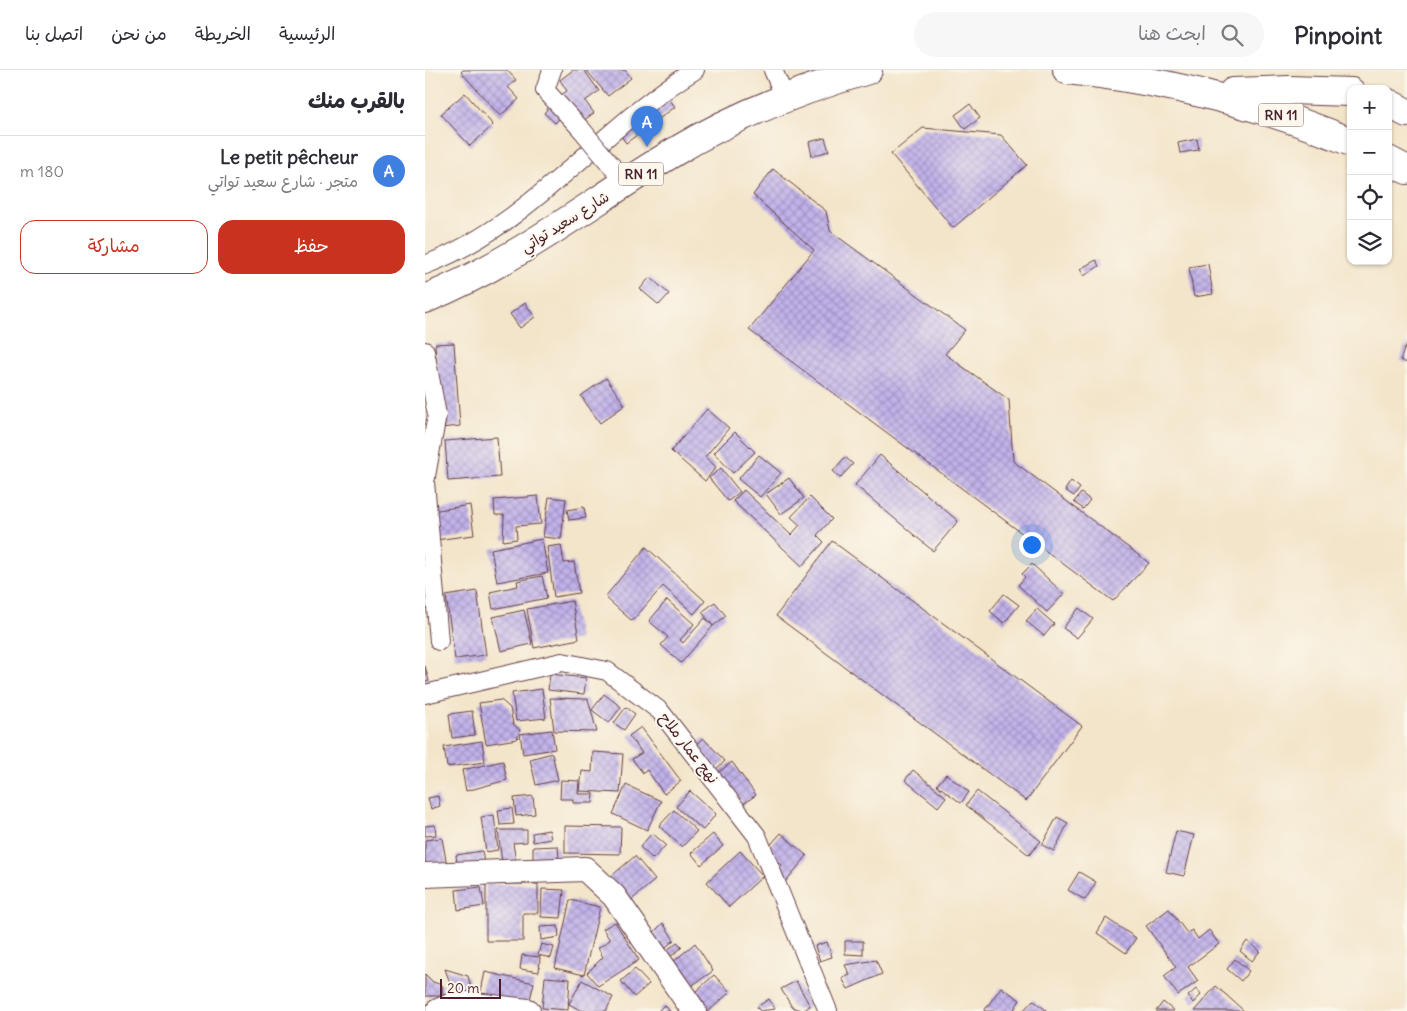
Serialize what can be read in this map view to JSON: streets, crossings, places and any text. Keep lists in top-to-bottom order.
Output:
{
  "streets": {
    "main road": ["RN 11", "شارع سعيد تواتي"],
    "street": ["نهج عمار ملاح"]
  },
  "scale_bar": "20 m",
  "page": {
    "header": "Pinpoint",
    "search": "ابحث هنا",
    "nav": [
      "الرئيسية",
      "الخريطة",
      "من نحن",
      "اتصل بنا"
    ],
    "heading": "بالقرب منك",
    "map_buttons": ["+", "−"],
    "pins": "A",
    "list": [
      {
        "mark": "A",
        "name": "Le petit pêcheur",
        "note": "متجر · شارع سعيد تواتي",
        "value": "180 m"
      }
    ],
    "buttons": ["حفظ", "مشاركة"],
    "scale": "20 m"
  }
}
